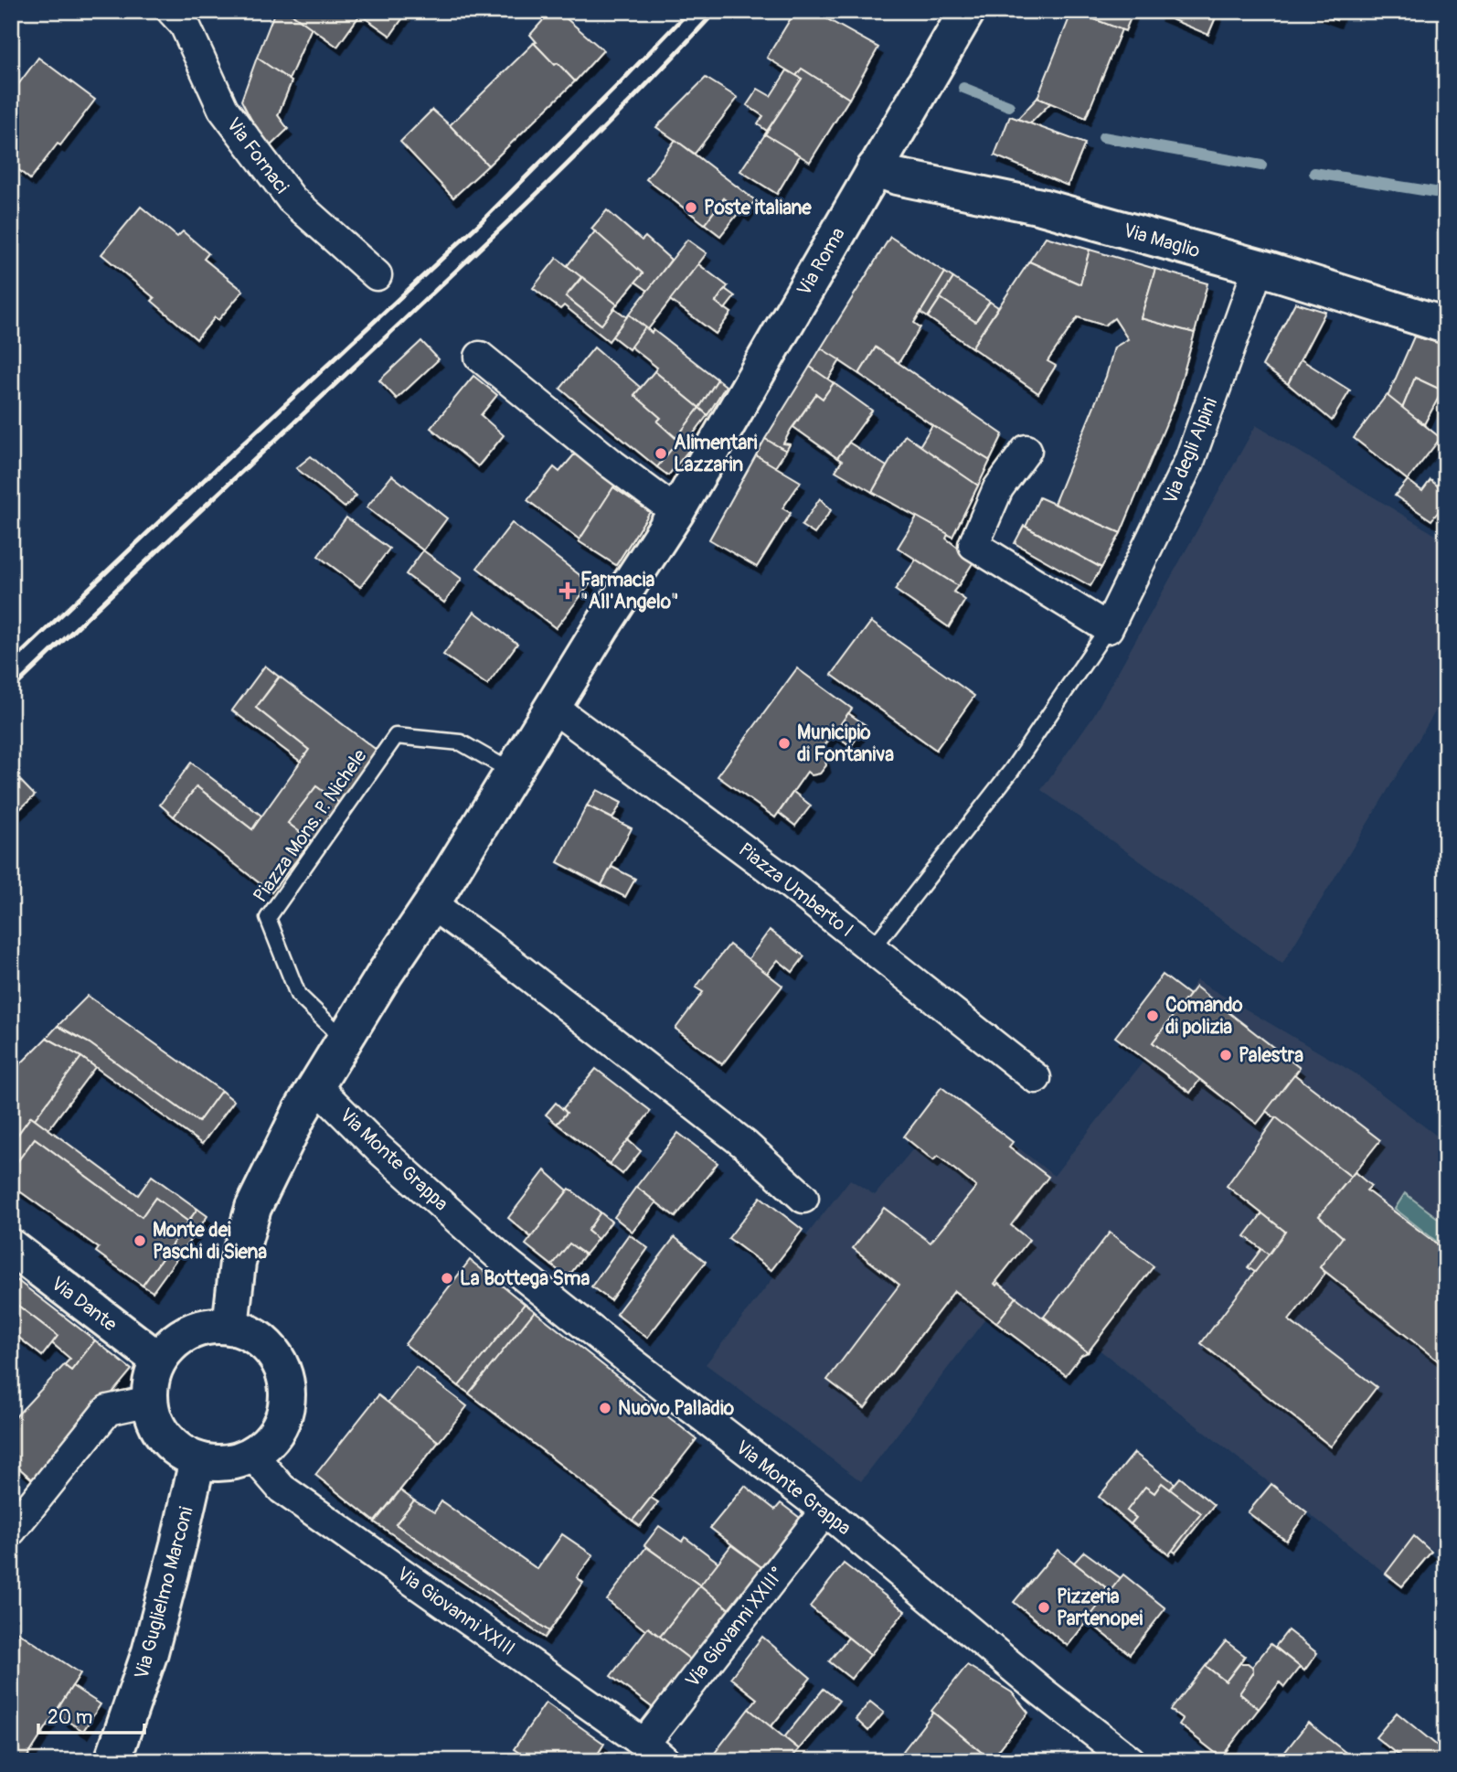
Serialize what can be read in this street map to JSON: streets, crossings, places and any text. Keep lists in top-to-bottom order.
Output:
{
  "streets": {
    "main road": [
      "Via Maglio",
      "Via Roma",
      "Via Dante",
      "Via Guglielmo Marconi"
    ],
    "street": [
      "Via Fornaci",
      "Via degli Alpini",
      "Piazza Umberto I",
      "Via Monte Grappa",
      "Via Giovanni XXIII",
      "Via Giovanni XXIII°"
    ],
    "lane": ["Piazza Mons. P. Nichele"]
  },
  "crossings": [
    ["Via Maglio", "Via Roma"],
    ["Via Maglio", "Via degli Alpini"],
    ["Via Roma", "Piazza Mons. P. Nichele"],
    ["Via Roma", "Piazza Umberto I"],
    ["Via Roma", "Via Monte Grappa"],
    ["Via Roma", "Via Dante"],
    ["Via Roma", "Via Guglielmo Marconi"],
    ["Via Roma", "Via Giovanni XXIII"],
    ["Via Monte Grappa", "Via Giovanni XXIII°"],
    ["Via Dante", "Via Guglielmo Marconi"],
    ["Via Dante", "Via Giovanni XXIII"],
    ["Via Guglielmo Marconi", "Via Giovanni XXIII"],
    ["Via Giovanni XXIII", "Via Giovanni XXIII°"]
  ],
  "places": {
    "other": [
      "Poste italiane",
      "Alimentari Lazzarin",
      "Municipio di Fontaniva",
      "Comando di polizia",
      "Palestra",
      "Monte dei Paschi di Siena",
      "La Bottega Sma",
      "Nuovo Palladio",
      "Pizzeria Partenopei"
    ],
    "health": ["Farmacia \"All'Angelo\""]
  },
  "scale_bar": "20 m"
}
